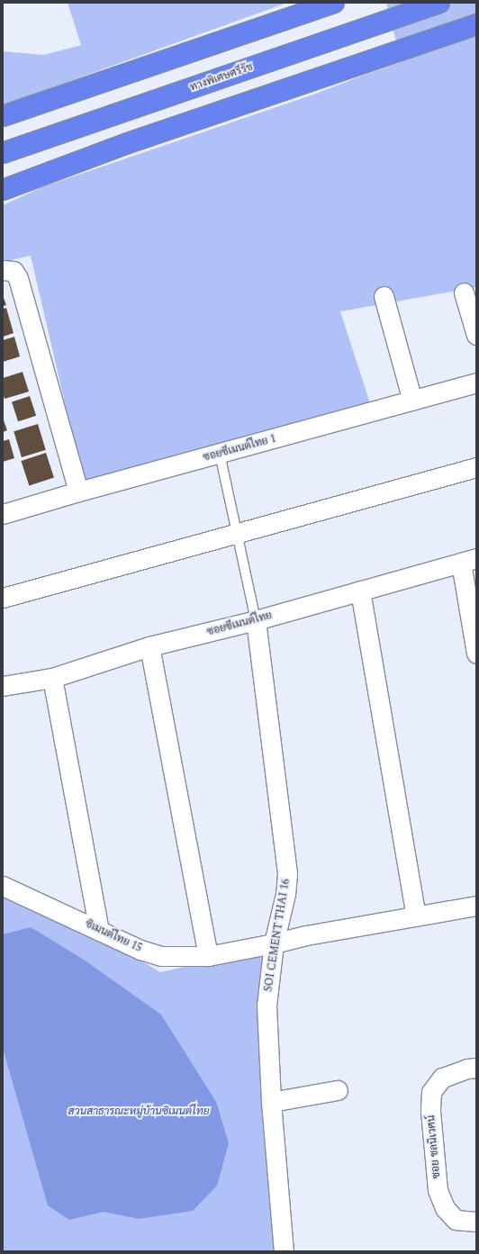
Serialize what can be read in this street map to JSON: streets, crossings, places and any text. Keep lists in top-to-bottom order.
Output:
{
  "streets": {
    "highway": ["ทางพิเศษศรีรัช"],
    "street": [
      "ซอยซีเมนต์ไทย 1",
      "ซอยซีเมนต์ไทย",
      "SOI CEMENT THAI 16",
      "ซิเมนต์ไทย 15",
      "ซอย ชลนิเวศน์"
    ]
  },
  "crossings": [
    ["ซอยซีเมนต์ไทย", "SOI CEMENT THAI 16"],
    ["SOI CEMENT THAI 16", "ซิเมนต์ไทย 15"]
  ],
  "parks": ["สวนสาธารณะหมู่บ้านซิเมนต์ไทย"]
}
